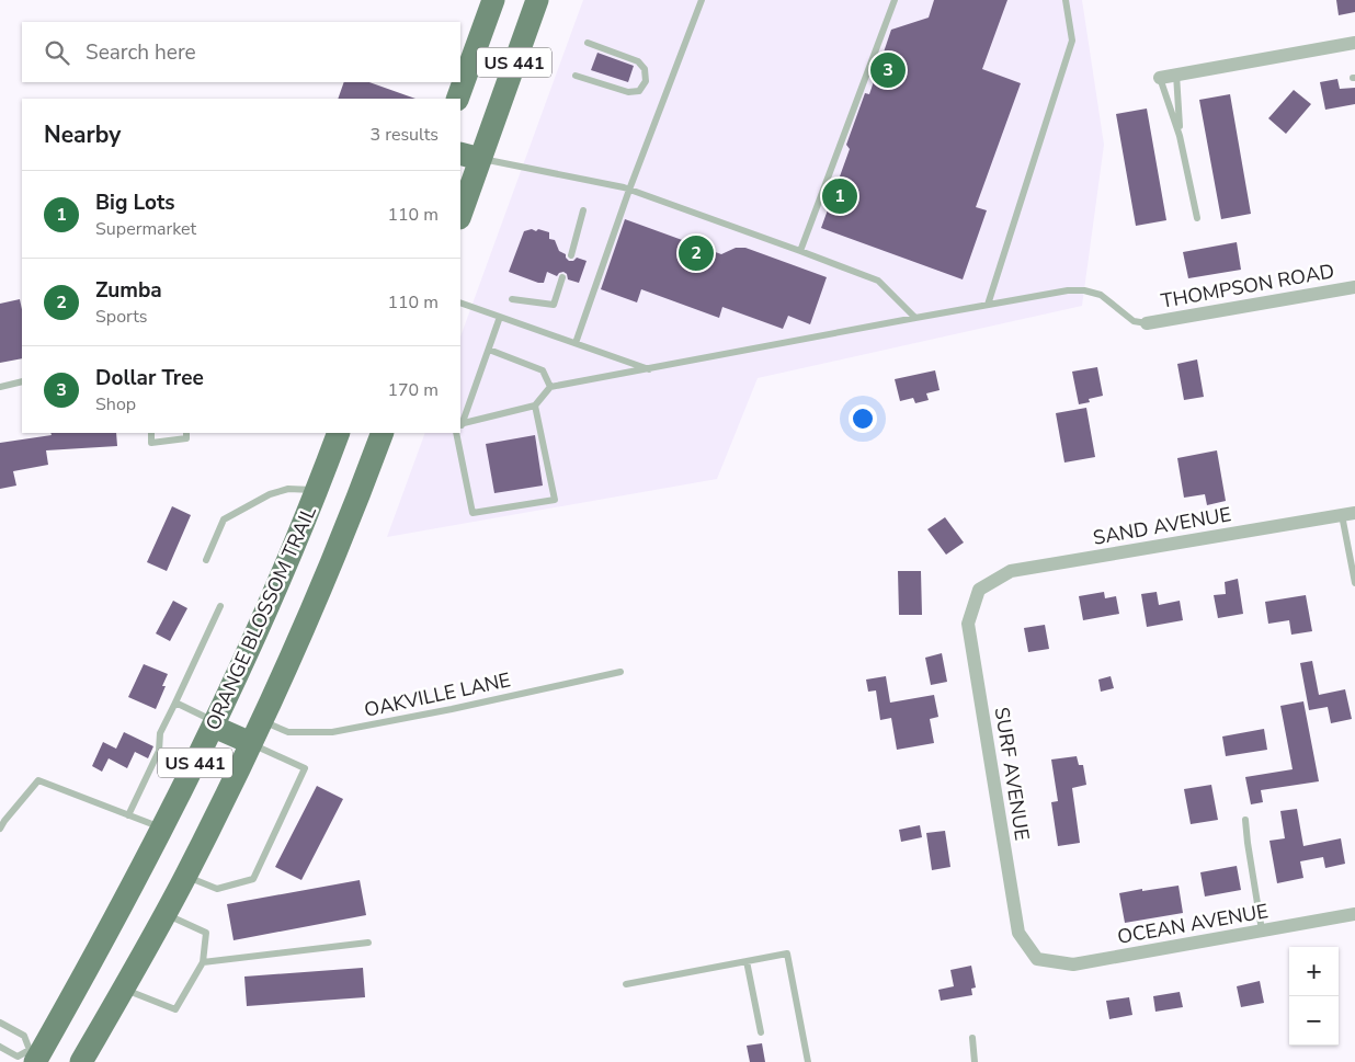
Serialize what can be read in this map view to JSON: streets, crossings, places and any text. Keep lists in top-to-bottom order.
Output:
{
  "streets": {
    "main road": ["US 441", "ORANGE BLOSSOM TRAIL"],
    "street": [
      "THOMPSON ROAD",
      "SAND AVENUE",
      "SURF AVENUE",
      "OCEAN AVENUE"
    ],
    "lane": ["OAKVILLE LANE"]
  },
  "crossings": [
    ["US 441", "OAKVILLE LANE"],
    ["SAND AVENUE", "SURF AVENUE"],
    ["SURF AVENUE", "OCEAN AVENUE"]
  ],
  "page": {
    "search": "Search here",
    "pins": ["3", "1", "2"],
    "heading": ["Nearby", "3 results"],
    "list": [
      {
        "mark": "1",
        "name": "Big Lots",
        "note": "Supermarket",
        "value": "110 m"
      },
      {
        "mark": "2",
        "name": "Zumba",
        "note": "Sports",
        "value": "110 m"
      },
      {
        "mark": "3",
        "name": "Dollar Tree",
        "note": "Shop",
        "value": "170 m"
      }
    ],
    "map_buttons": ["+", "−"]
  }
}
